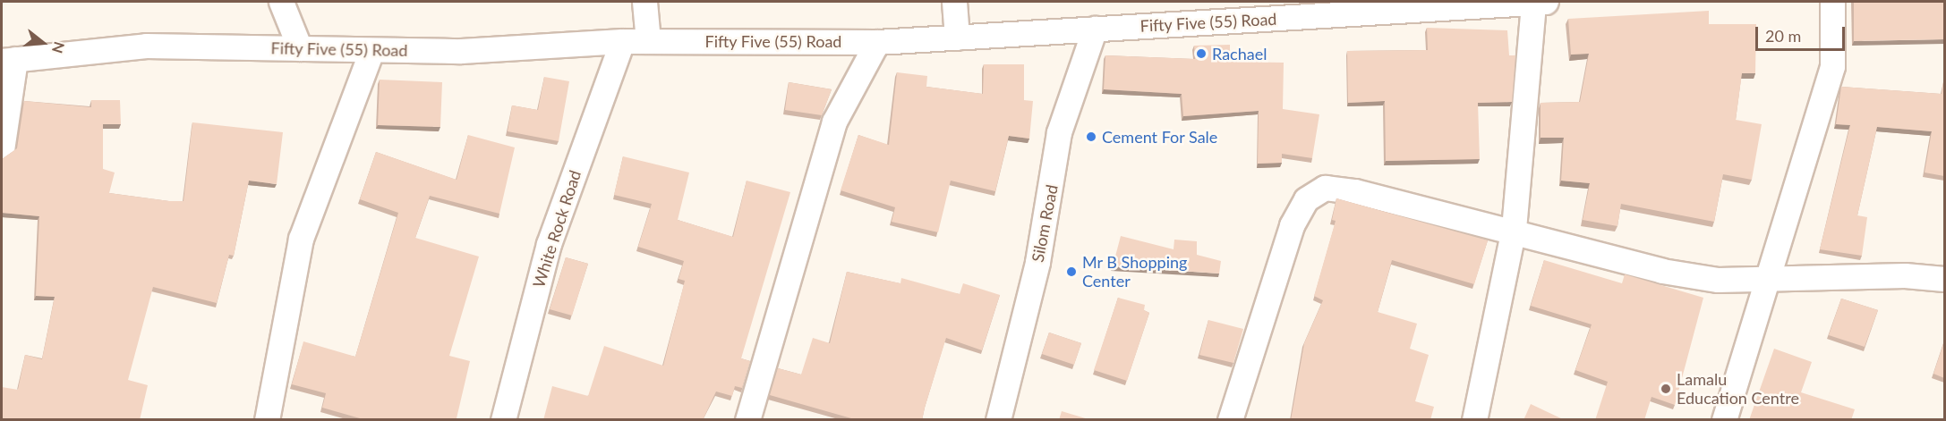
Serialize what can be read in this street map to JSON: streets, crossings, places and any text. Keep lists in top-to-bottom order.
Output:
{
  "streets": {
    "street": ["Fifty Five (55) Road", "Silom Road", "White Rock Road"]
  },
  "crossings": [
    ["Fifty Five (55) Road", "Silom Road"],
    ["Fifty Five (55) Road", "White Rock Road"]
  ],
  "places": [
    "Rachael",
    "Cement For Sale",
    "Mr B Shopping Center",
    "Lamalu Education Centre"
  ],
  "scale_bar": "20 m",
  "north": "right"
}
